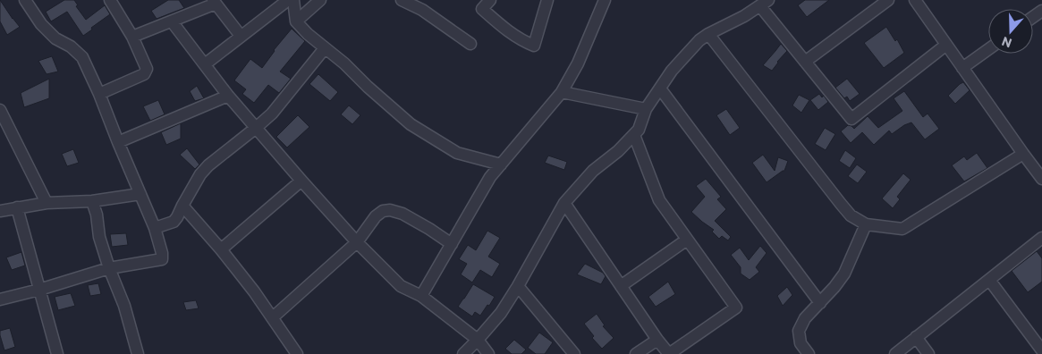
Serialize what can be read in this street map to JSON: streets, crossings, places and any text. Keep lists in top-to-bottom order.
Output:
{
  "north": "bottom"
}
